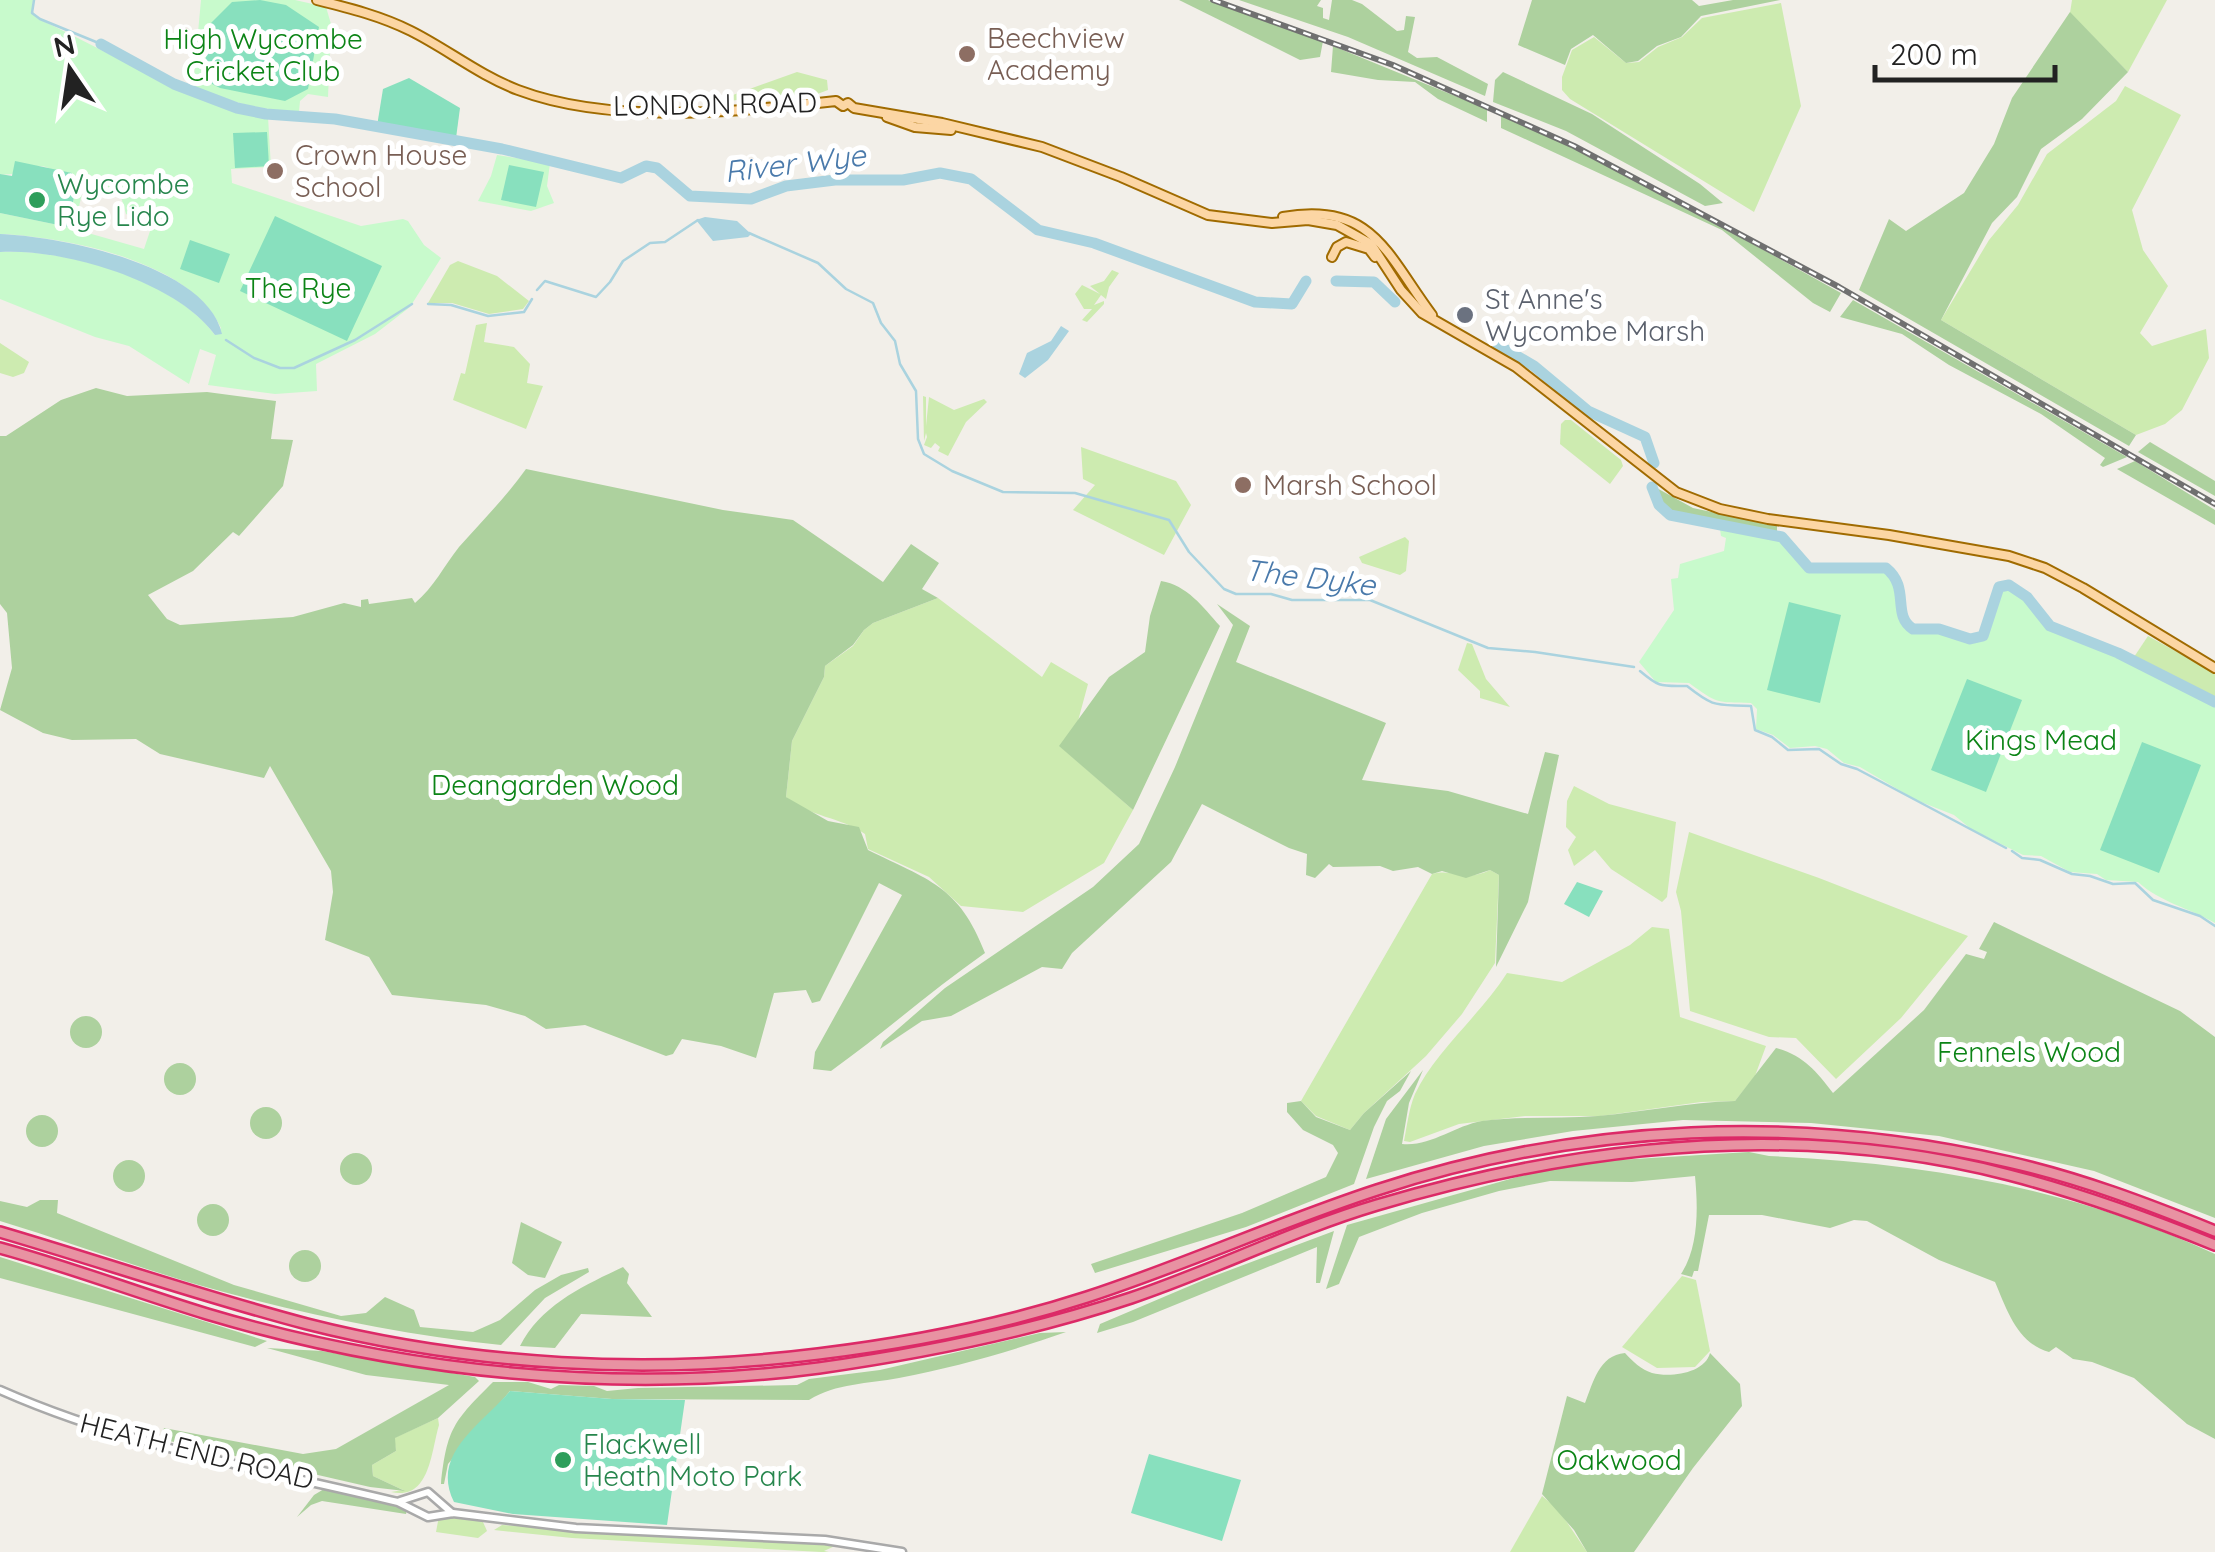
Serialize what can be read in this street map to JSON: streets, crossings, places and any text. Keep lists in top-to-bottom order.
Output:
{
  "streets": {
    "main road": ["LONDON ROAD"],
    "street": ["HEATH END ROAD"]
  },
  "water": ["River Wye", "The Dyke"],
  "parks": [
    "High Wycombe Cricket Club",
    "The Rye",
    "Kings Mead",
    "Deangarden Wood",
    "Fennels Wood",
    "Oakwood"
  ],
  "places": [
    "Beechview Academy",
    "Crown House School",
    "Wycombe Rye Lido",
    "St Anne's Wycombe Marsh",
    "Marsh School",
    "Flackwell Heath Moto Park"
  ],
  "scale_bar": "200 m",
  "north": "top"
}
